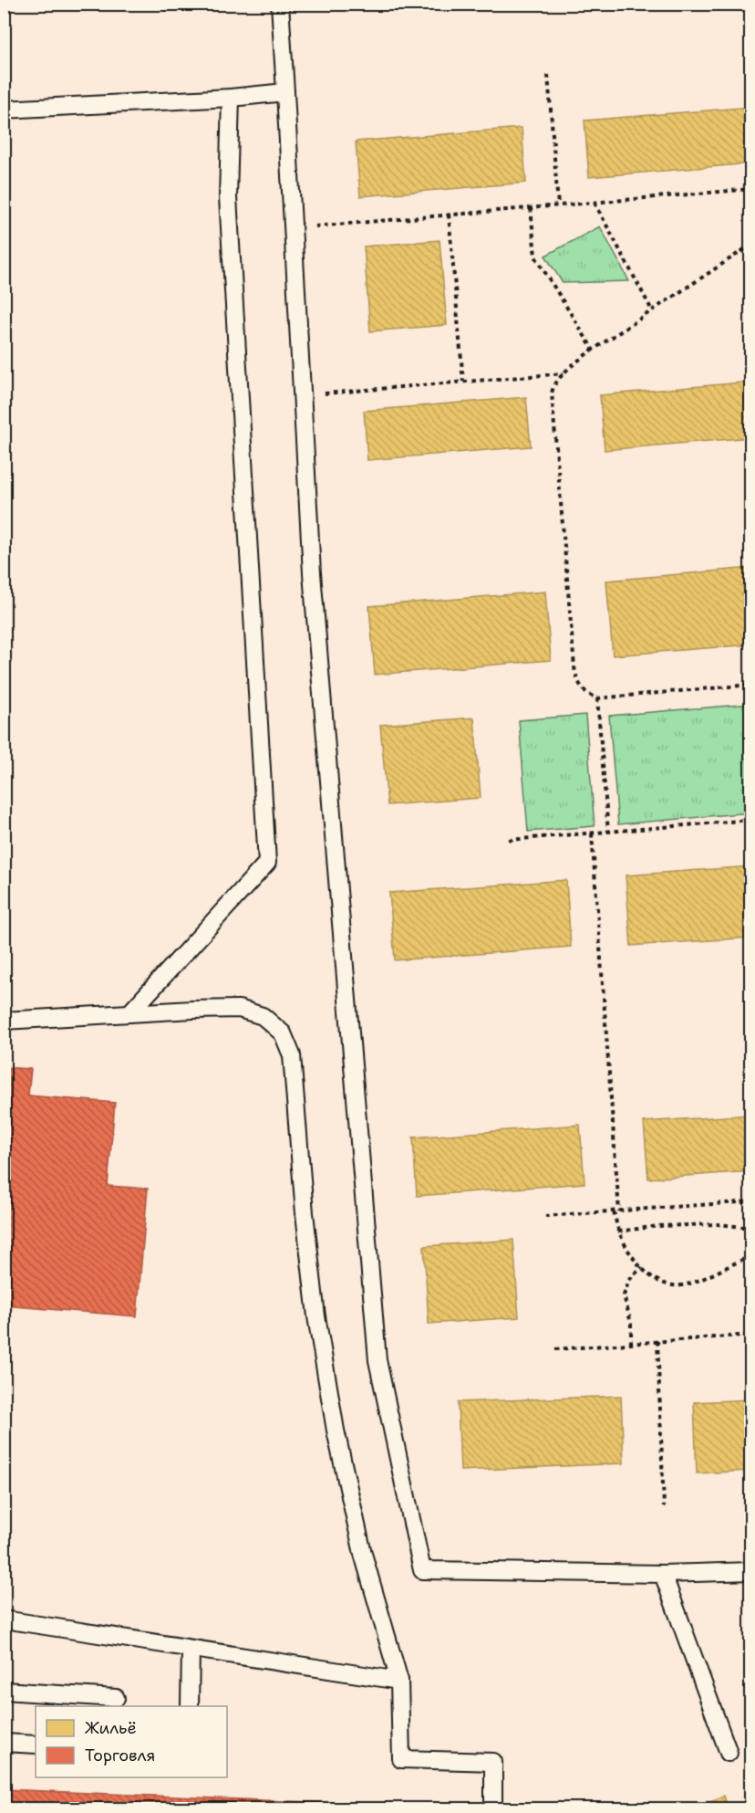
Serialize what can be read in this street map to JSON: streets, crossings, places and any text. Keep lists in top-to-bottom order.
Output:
{
  "legend": ["Жильё", "Торговля"]
}
